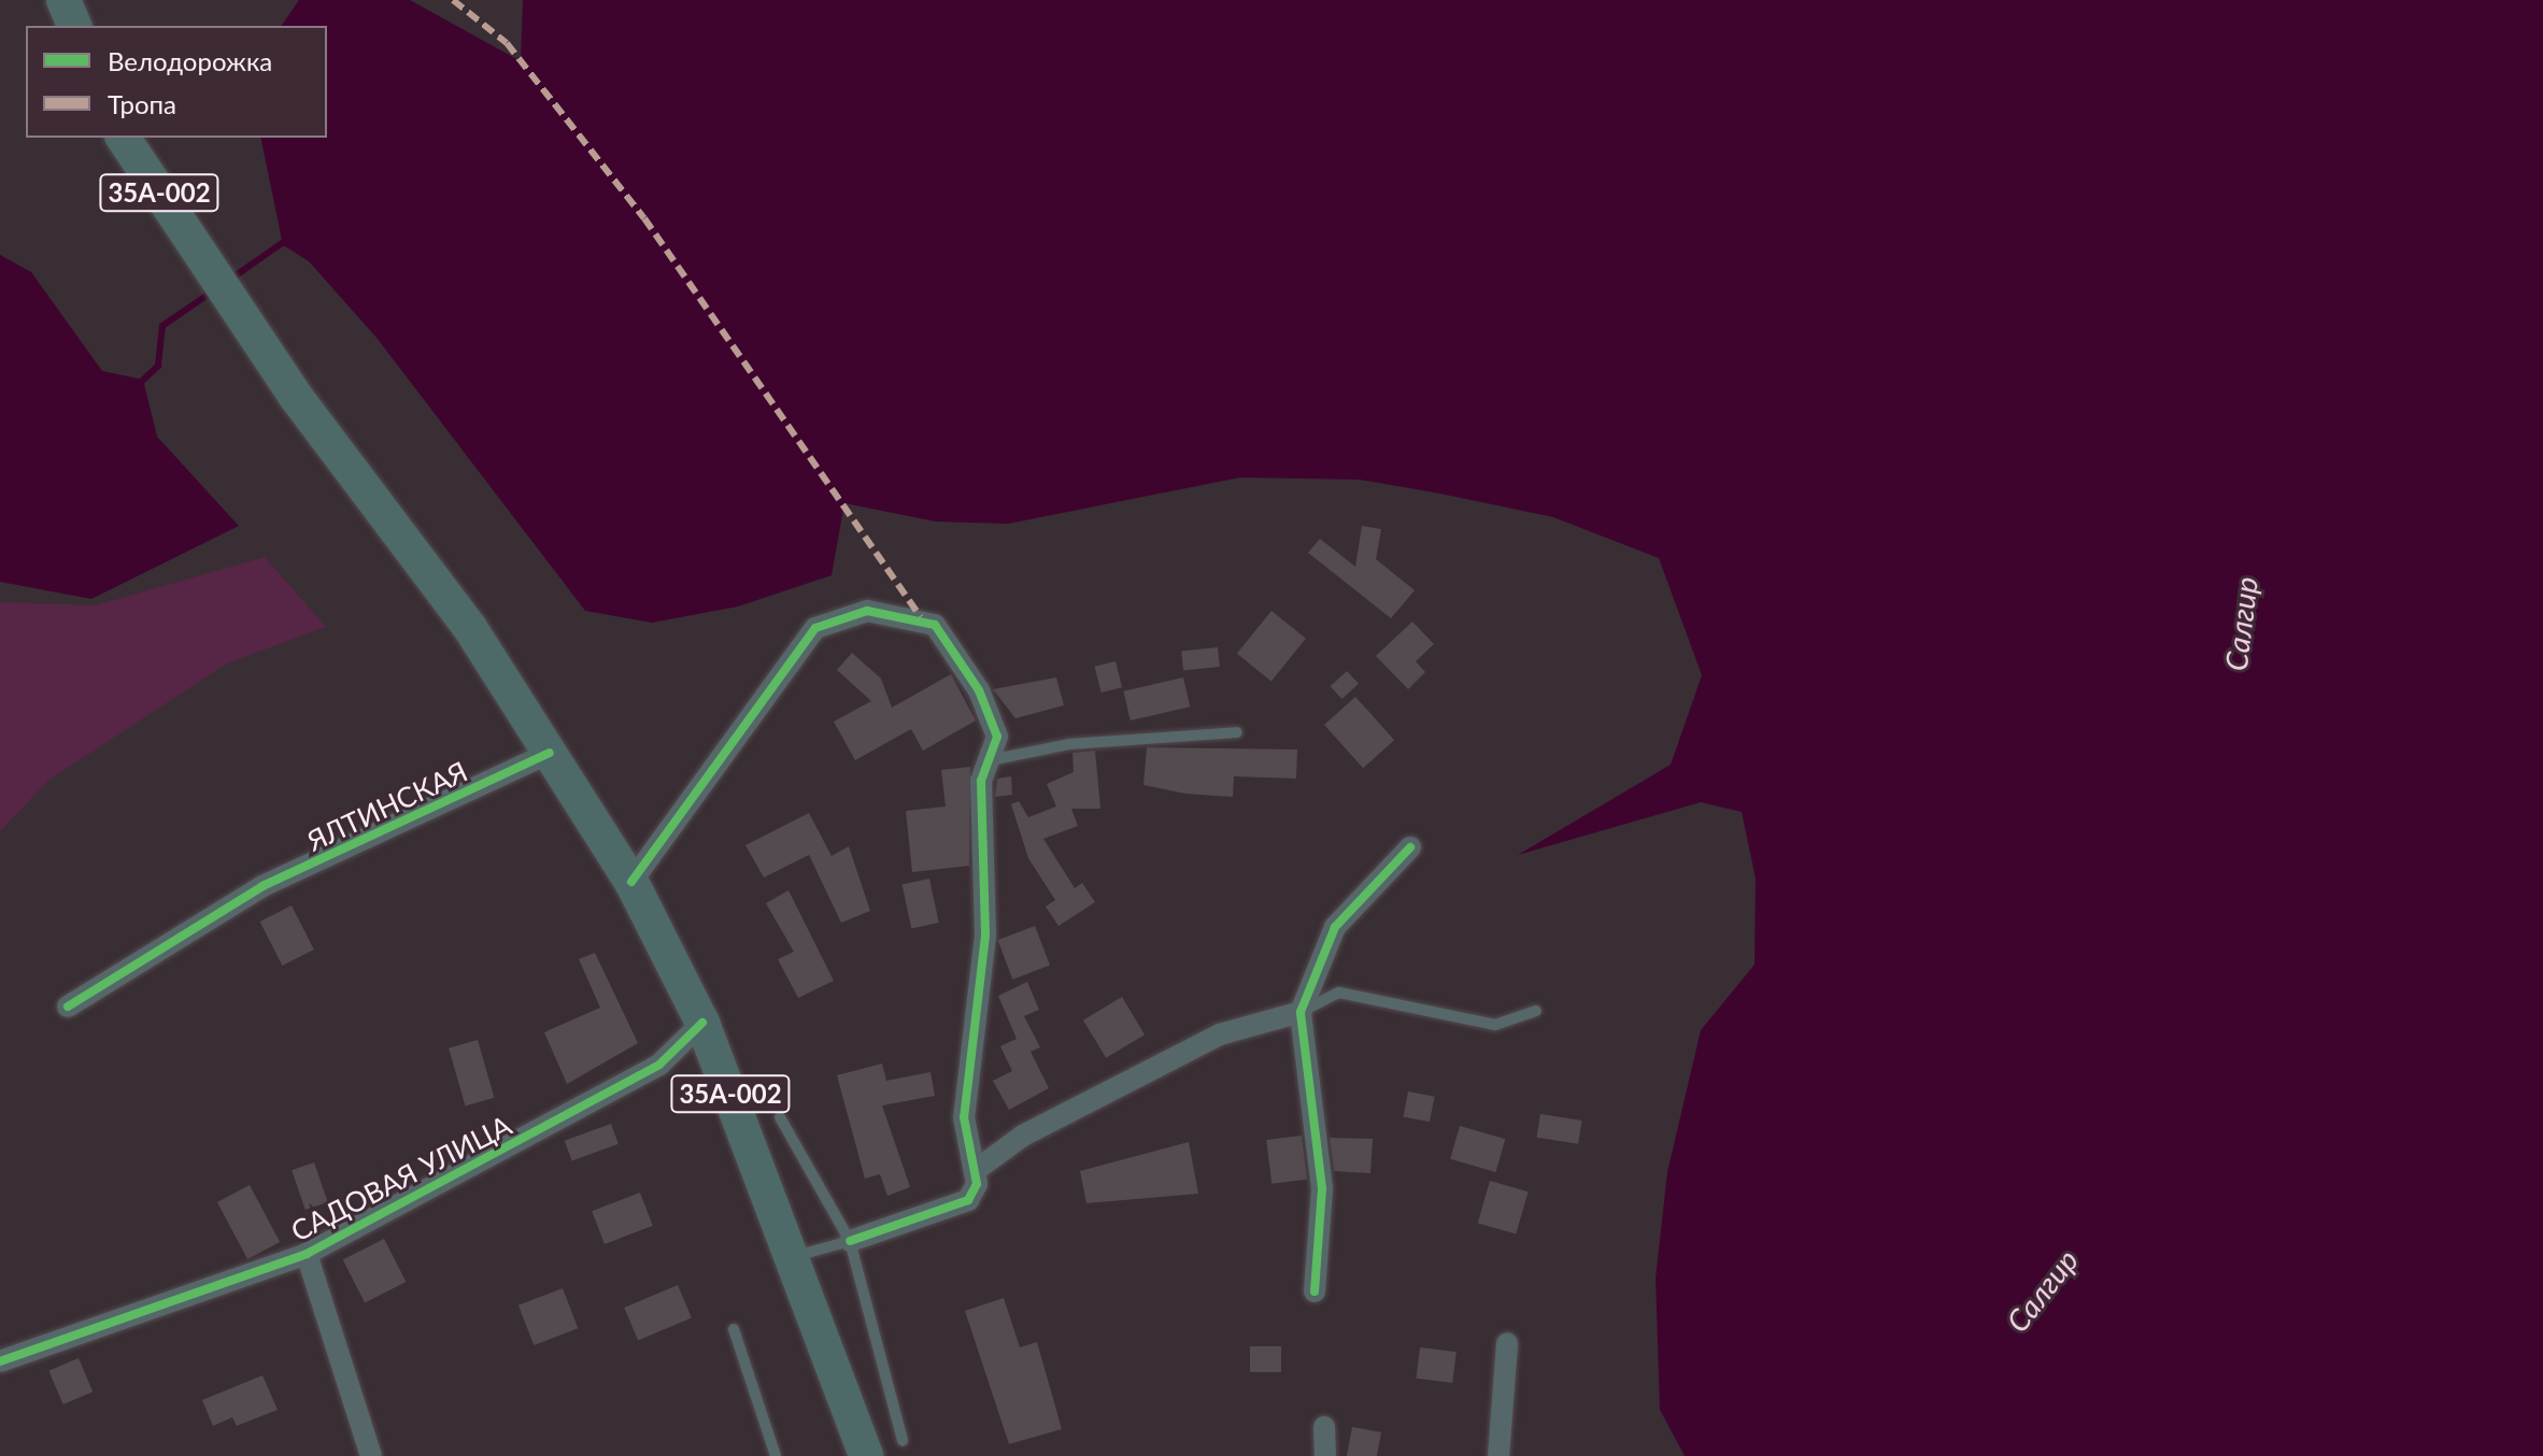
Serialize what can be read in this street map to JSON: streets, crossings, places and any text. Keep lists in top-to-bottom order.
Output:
{
  "streets": {
    "main road": ["35А-002"],
    "street": ["ЯЛТИНСКАЯ", "САДОВАЯ УЛИЦА"]
  },
  "crossings": [
    ["35А-002", "ЯЛТИНСКАЯ"],
    ["35А-002", "САДОВАЯ УЛИЦА"]
  ],
  "water": ["Салгир"],
  "legend": ["Велодорожка", "Тропа"]
}
